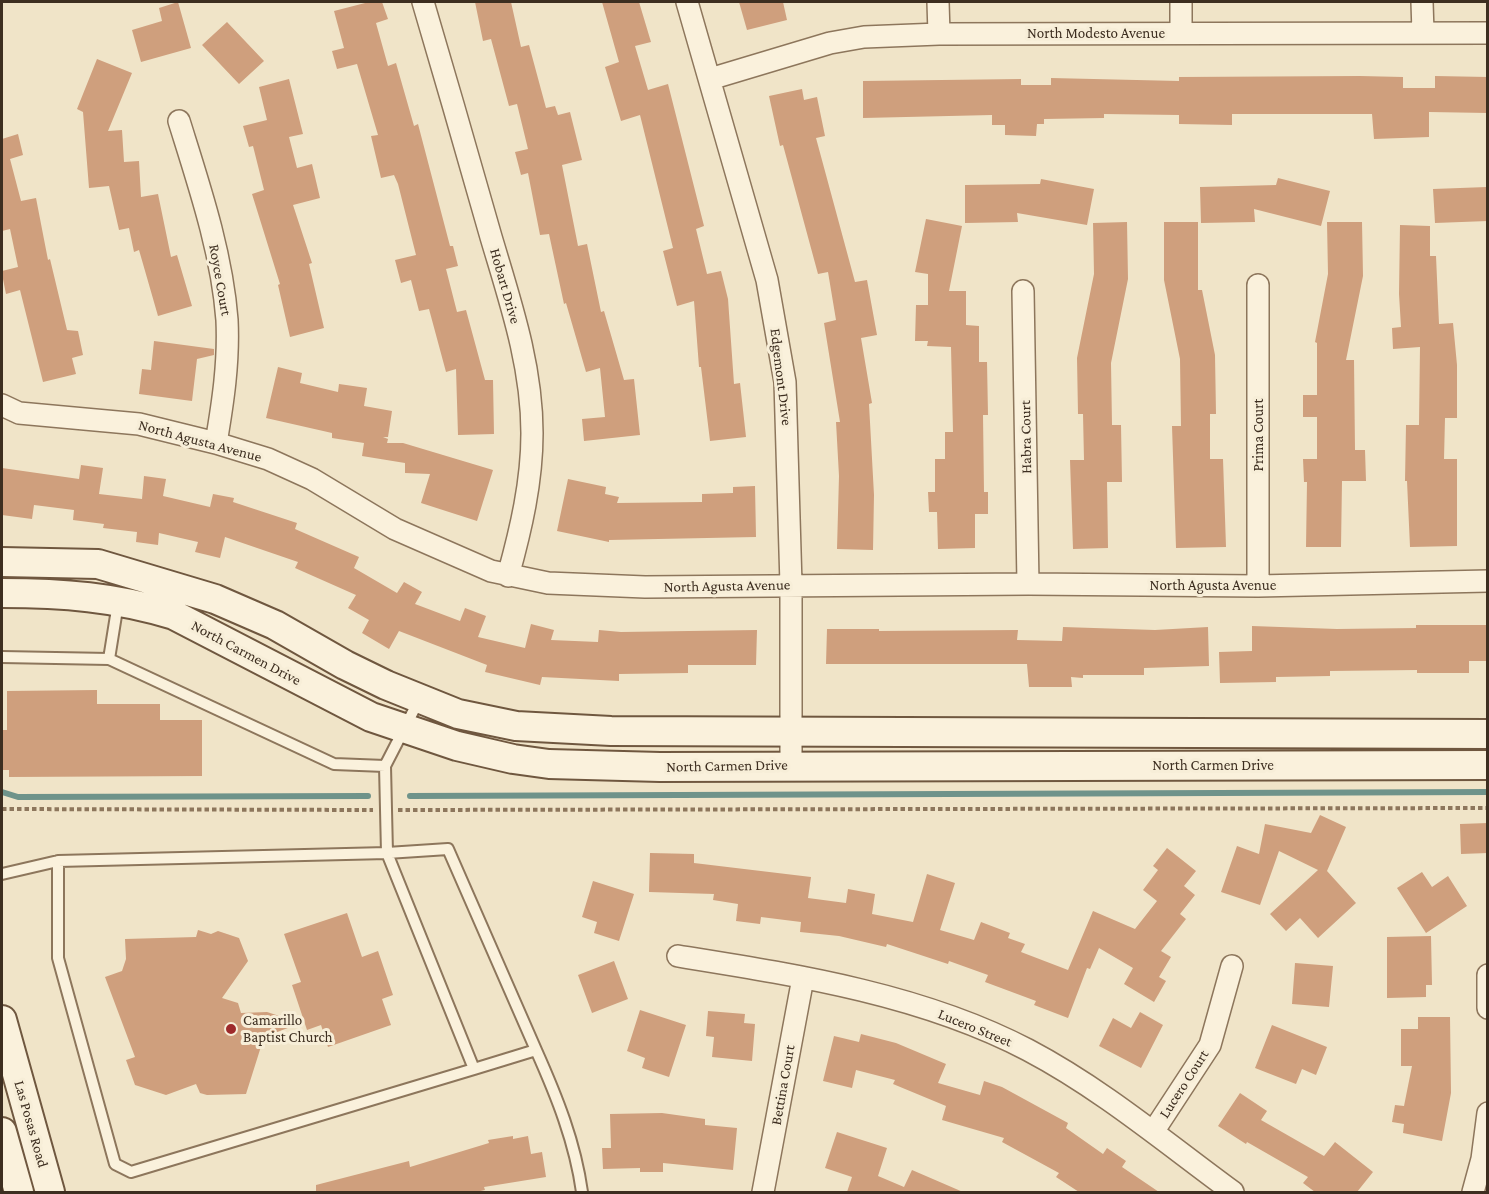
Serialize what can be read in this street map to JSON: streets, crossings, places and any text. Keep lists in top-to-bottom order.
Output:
{
  "streets": {
    "main road": ["North Carmen Drive", "Las Posas Road"],
    "street": [
      "North Modesto Avenue",
      "Royce Court",
      "Hobart Drive",
      "Edgemont Drive",
      "Prima Court",
      "Habra Court",
      "North Agusta Avenue",
      "Lucero Street",
      "Lucero Court",
      "Bettina Court"
    ]
  },
  "crossings": [
    ["North Modesto Avenue", "Edgemont Drive"],
    ["Royce Court", "North Agusta Avenue"],
    ["Hobart Drive", "North Agusta Avenue"],
    ["Edgemont Drive", "North Agusta Avenue"],
    ["Edgemont Drive", "North Carmen Drive"],
    ["Prima Court", "North Agusta Avenue"],
    ["Habra Court", "North Agusta Avenue"],
    ["Lucero Street", "Lucero Court"],
    ["Lucero Street", "Bettina Court"]
  ],
  "places": ["Camarillo Baptist Church"]
}
